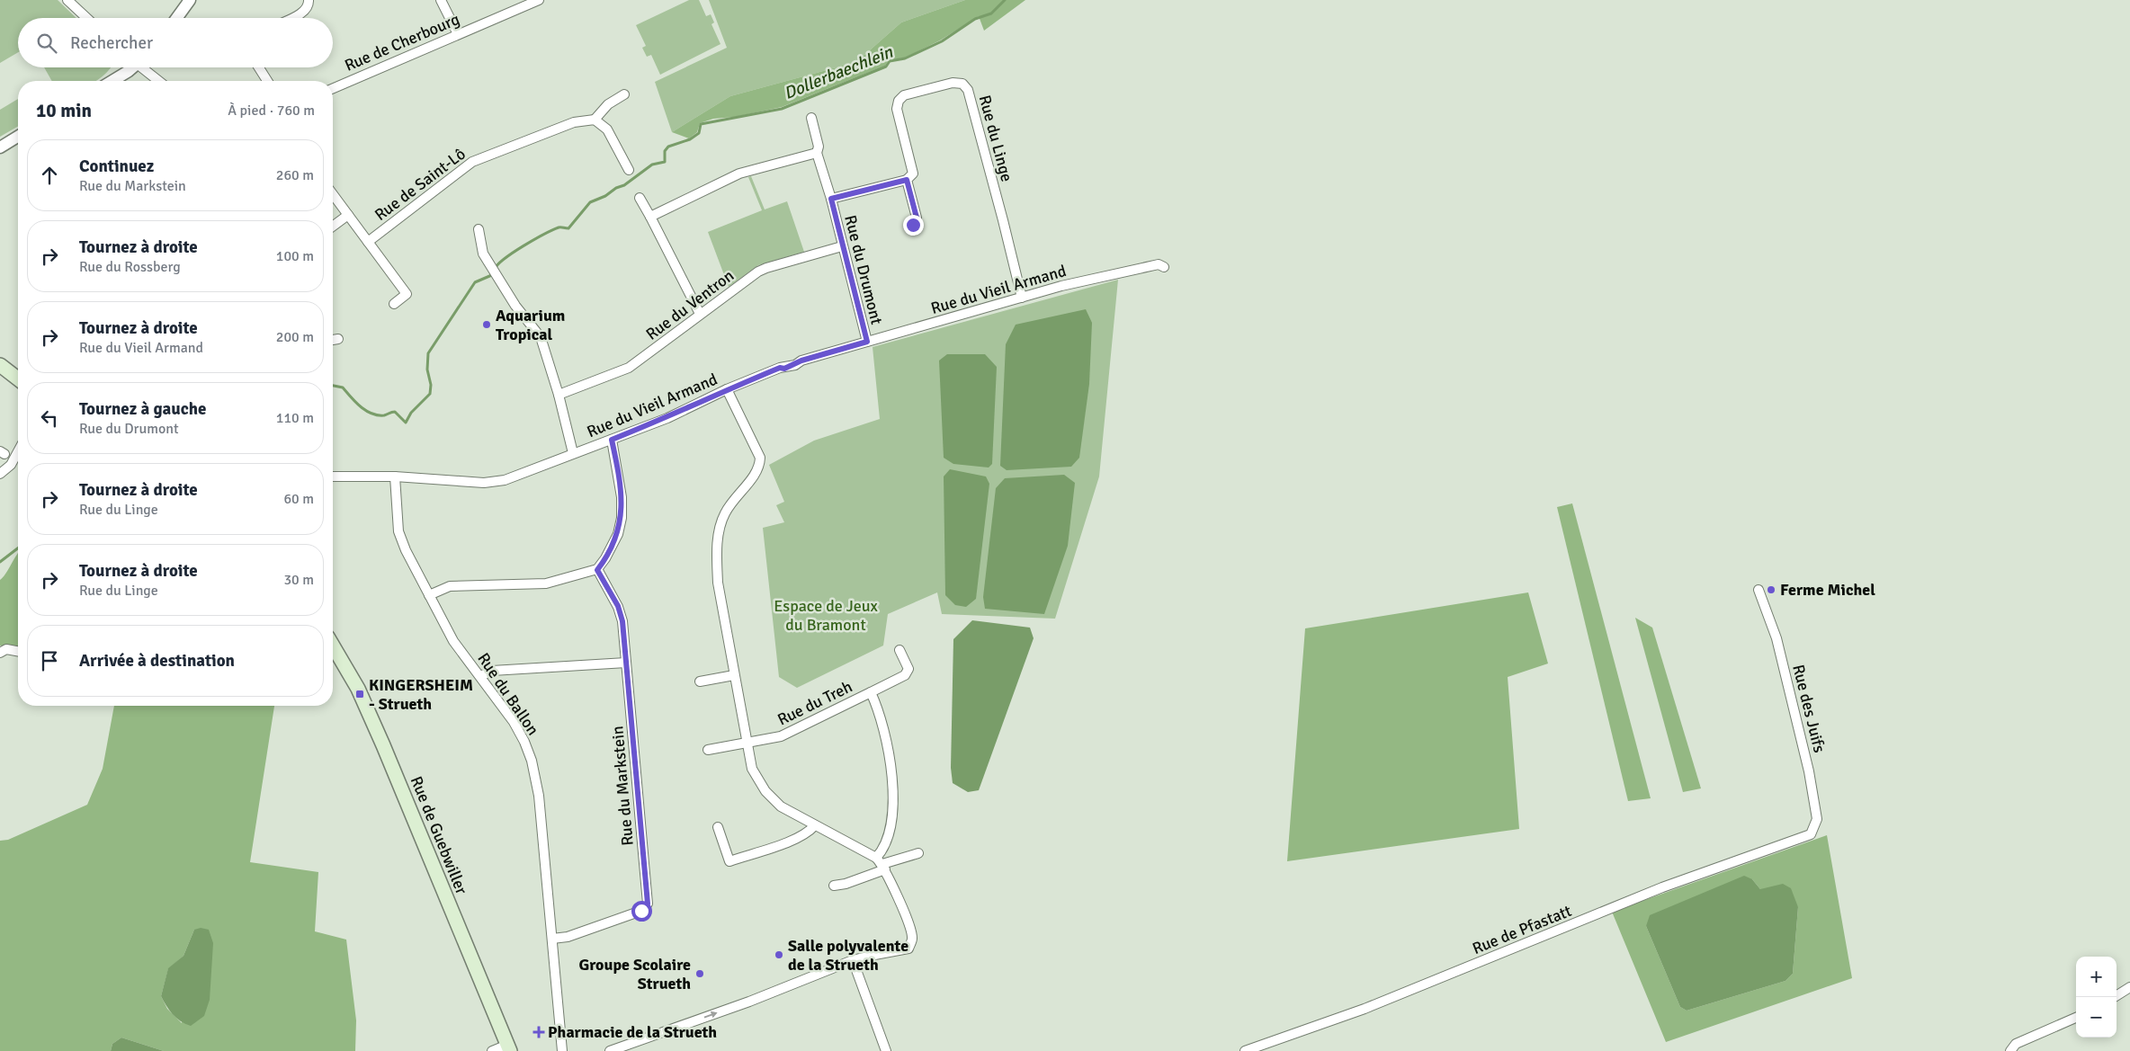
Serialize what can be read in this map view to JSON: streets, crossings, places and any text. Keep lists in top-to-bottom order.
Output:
{
  "streets": {
    "main road": ["Rue de Guebwiller"],
    "street": [
      "Rue de Cherbourg",
      "Rue du Linge",
      "Rue de Saint-Lô",
      "Rue du Drumont",
      "Rue du Vieil Armand",
      "Rue du Ventron",
      "Rue du Ballon",
      "Rue du Treh",
      "Rue des Juifs",
      "Rue du Markstein",
      "Rue de Pfastatt"
    ]
  },
  "crossings": [
    ["Rue du Linge", "Rue du Vieil Armand"],
    ["Rue du Drumont", "Rue du Vieil Armand"],
    ["Rue du Drumont", "Rue du Ventron"],
    ["Rue du Vieil Armand", "Rue du Ballon"],
    ["Rue du Ballon", "Rue du Markstein"],
    ["Rue des Juifs", "Rue de Pfastatt"]
  ],
  "water": ["Dollerbaechlein"],
  "parks": ["Espace de Jeux du Bramont"],
  "places": {
    "other": [
      "Aquarium Tropical",
      "Ferme Michel",
      "Salle polyvalente de la Strueth",
      "Groupe Scolaire Strueth"
    ],
    "transit": ["KINGERSHEIM - Strueth"],
    "health": ["Pharmacie de la Strueth"]
  },
  "page": {
    "search": "Rechercher",
    "heading": ["10 min", "À pied · 760 m"],
    "list": [
      ["Continuez", "Rue du Markstein", "260 m"],
      ["Tournez à droite", "Rue du Rossberg", "100 m"],
      ["Tournez à droite", "Rue du Vieil Armand", "200 m"],
      ["Tournez à gauche", "Rue du Drumont", "110 m"],
      ["Tournez à droite", "Rue du Linge", "60 m"],
      ["Tournez à droite", "Rue du Linge", "30 m"],
      "Arrivée à destination"
    ],
    "map_buttons": ["+", "−"]
  }
}
